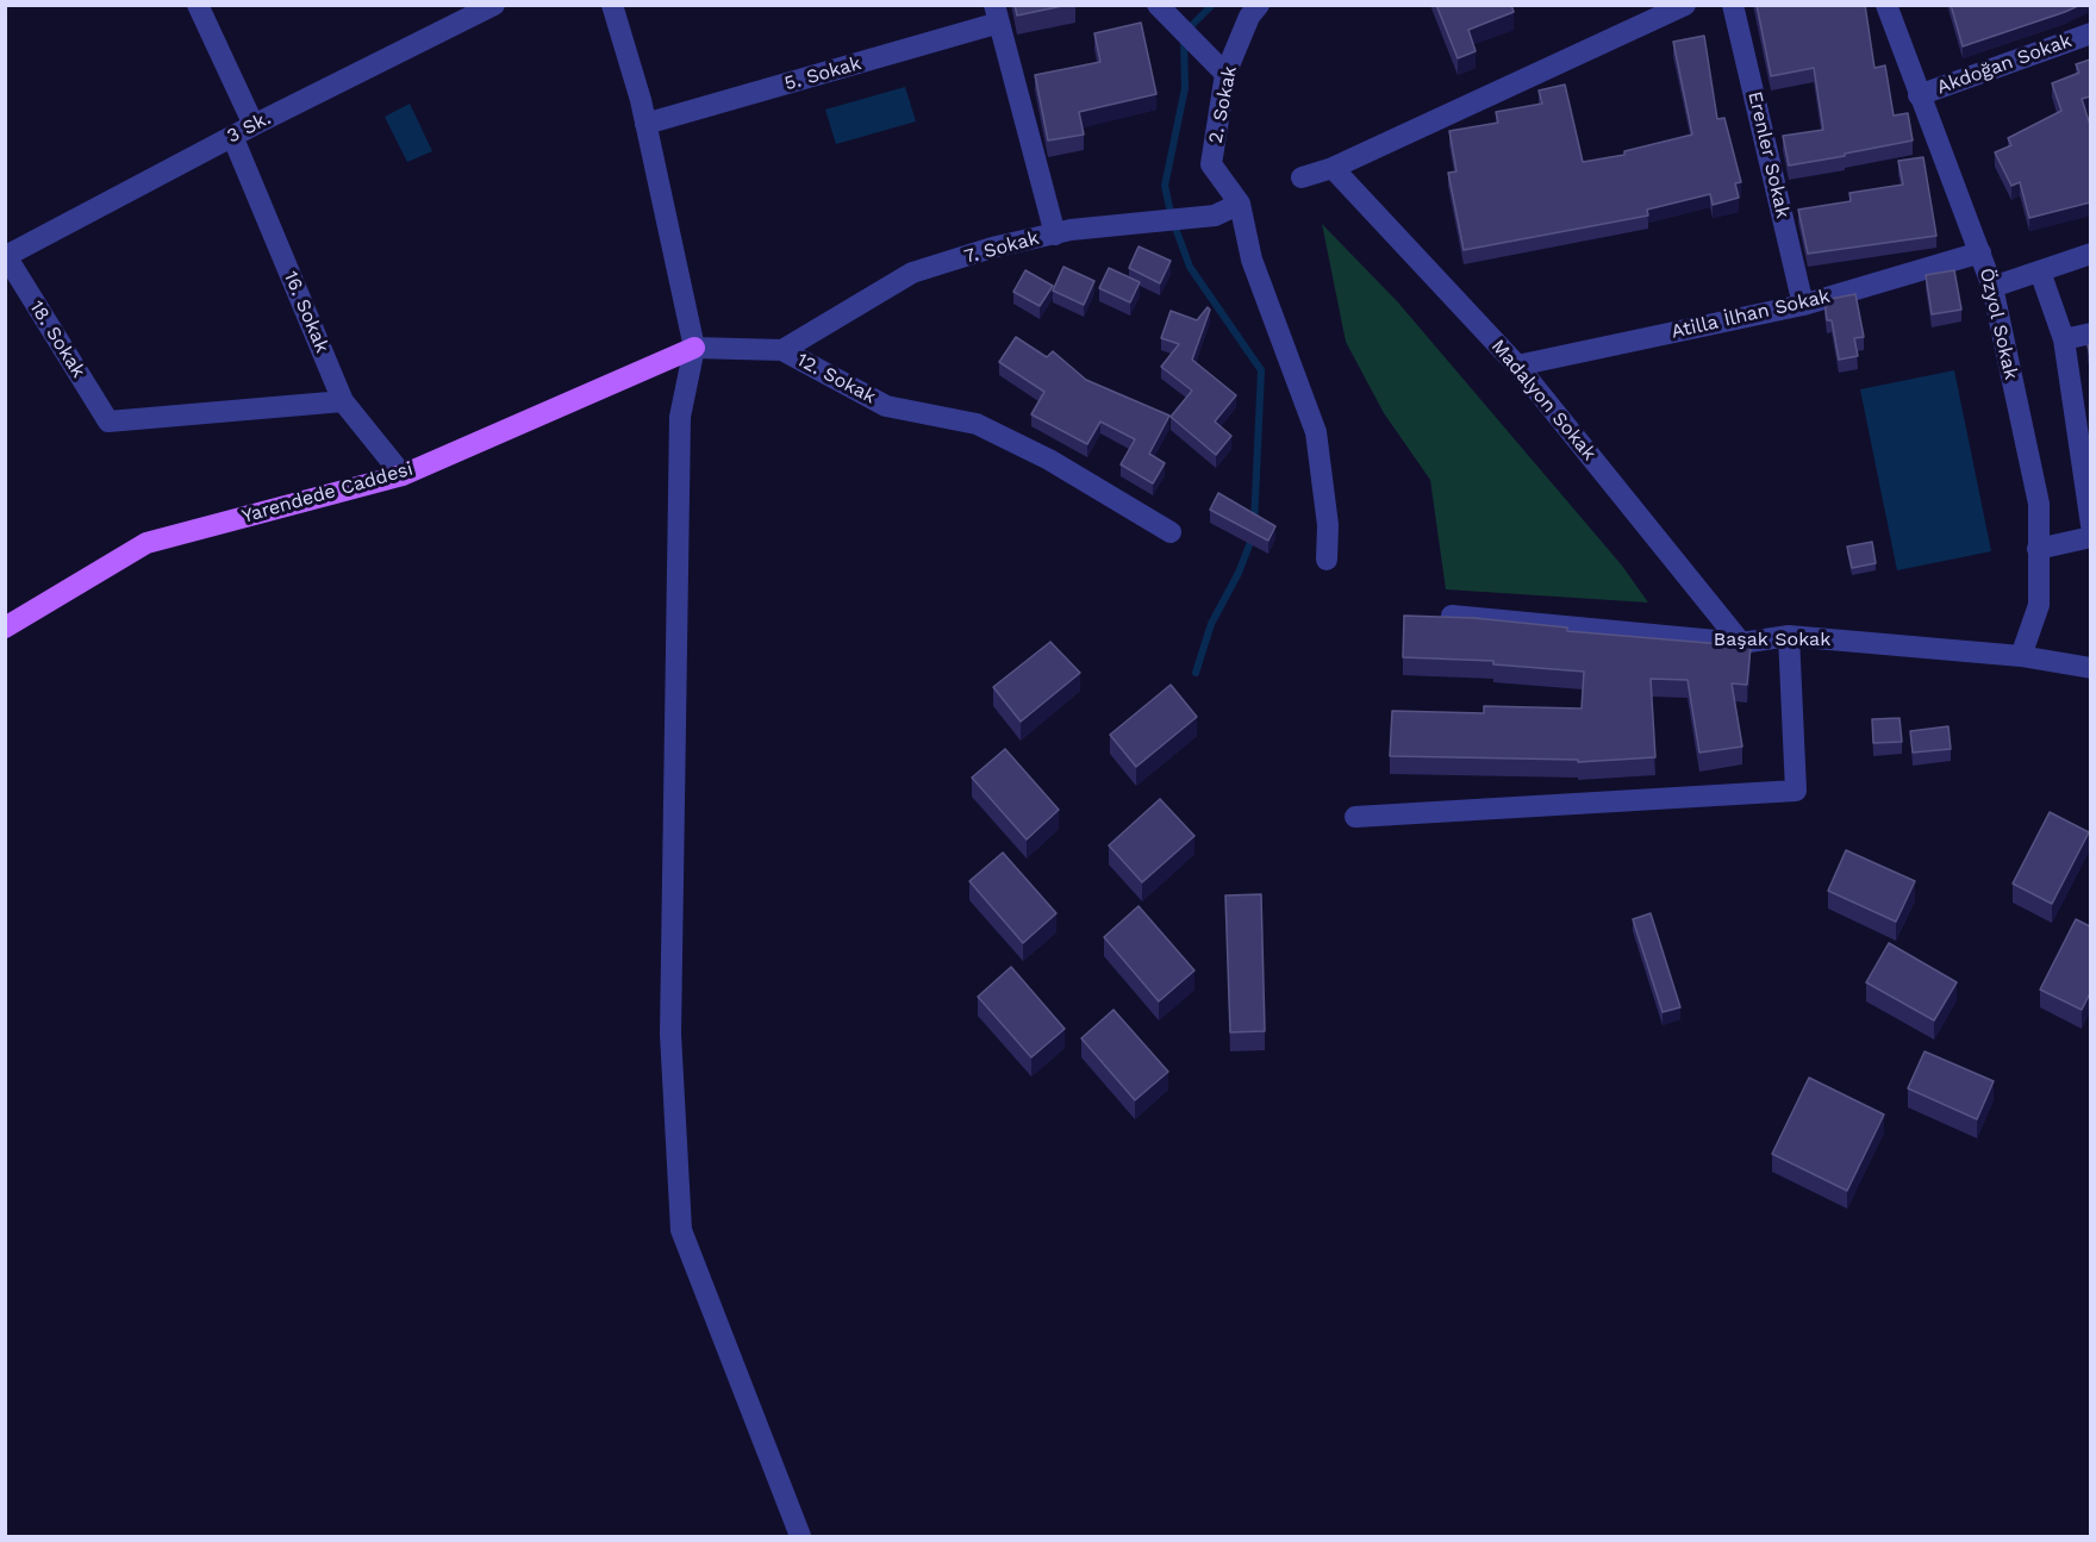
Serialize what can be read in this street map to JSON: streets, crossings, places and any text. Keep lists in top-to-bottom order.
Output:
{
  "streets": {
    "main road": ["Yarendede Caddesi"],
    "street": [
      "Akdoğan Sokak",
      "5. Sokak",
      "2. Sokak",
      "3 Sk.",
      "Erenler Sokak",
      "7. Sokak",
      "16. Sokak",
      "Atilla İlhan Sokak",
      "Özyol Sokak",
      "18. Sokak",
      "12. Sokak",
      "Madalyon Sokak",
      "Başak Sokak"
    ]
  },
  "crossings": [
    ["Akdoğan Sokak", "Özyol Sokak"],
    ["2. Sokak", "7. Sokak"],
    ["3 Sk.", "16. Sokak"],
    ["3 Sk.", "18. Sokak"],
    ["Erenler Sokak", "Atilla İlhan Sokak"],
    ["7. Sokak", "12. Sokak"],
    ["16. Sokak", "18. Sokak"],
    ["16. Sokak", "Yarendede Caddesi"],
    ["Atilla İlhan Sokak", "Özyol Sokak"],
    ["Atilla İlhan Sokak", "Madalyon Sokak"],
    ["Özyol Sokak", "Başak Sokak"],
    ["12. Sokak", "Yarendede Caddesi"],
    ["Madalyon Sokak", "Başak Sokak"]
  ]
}
